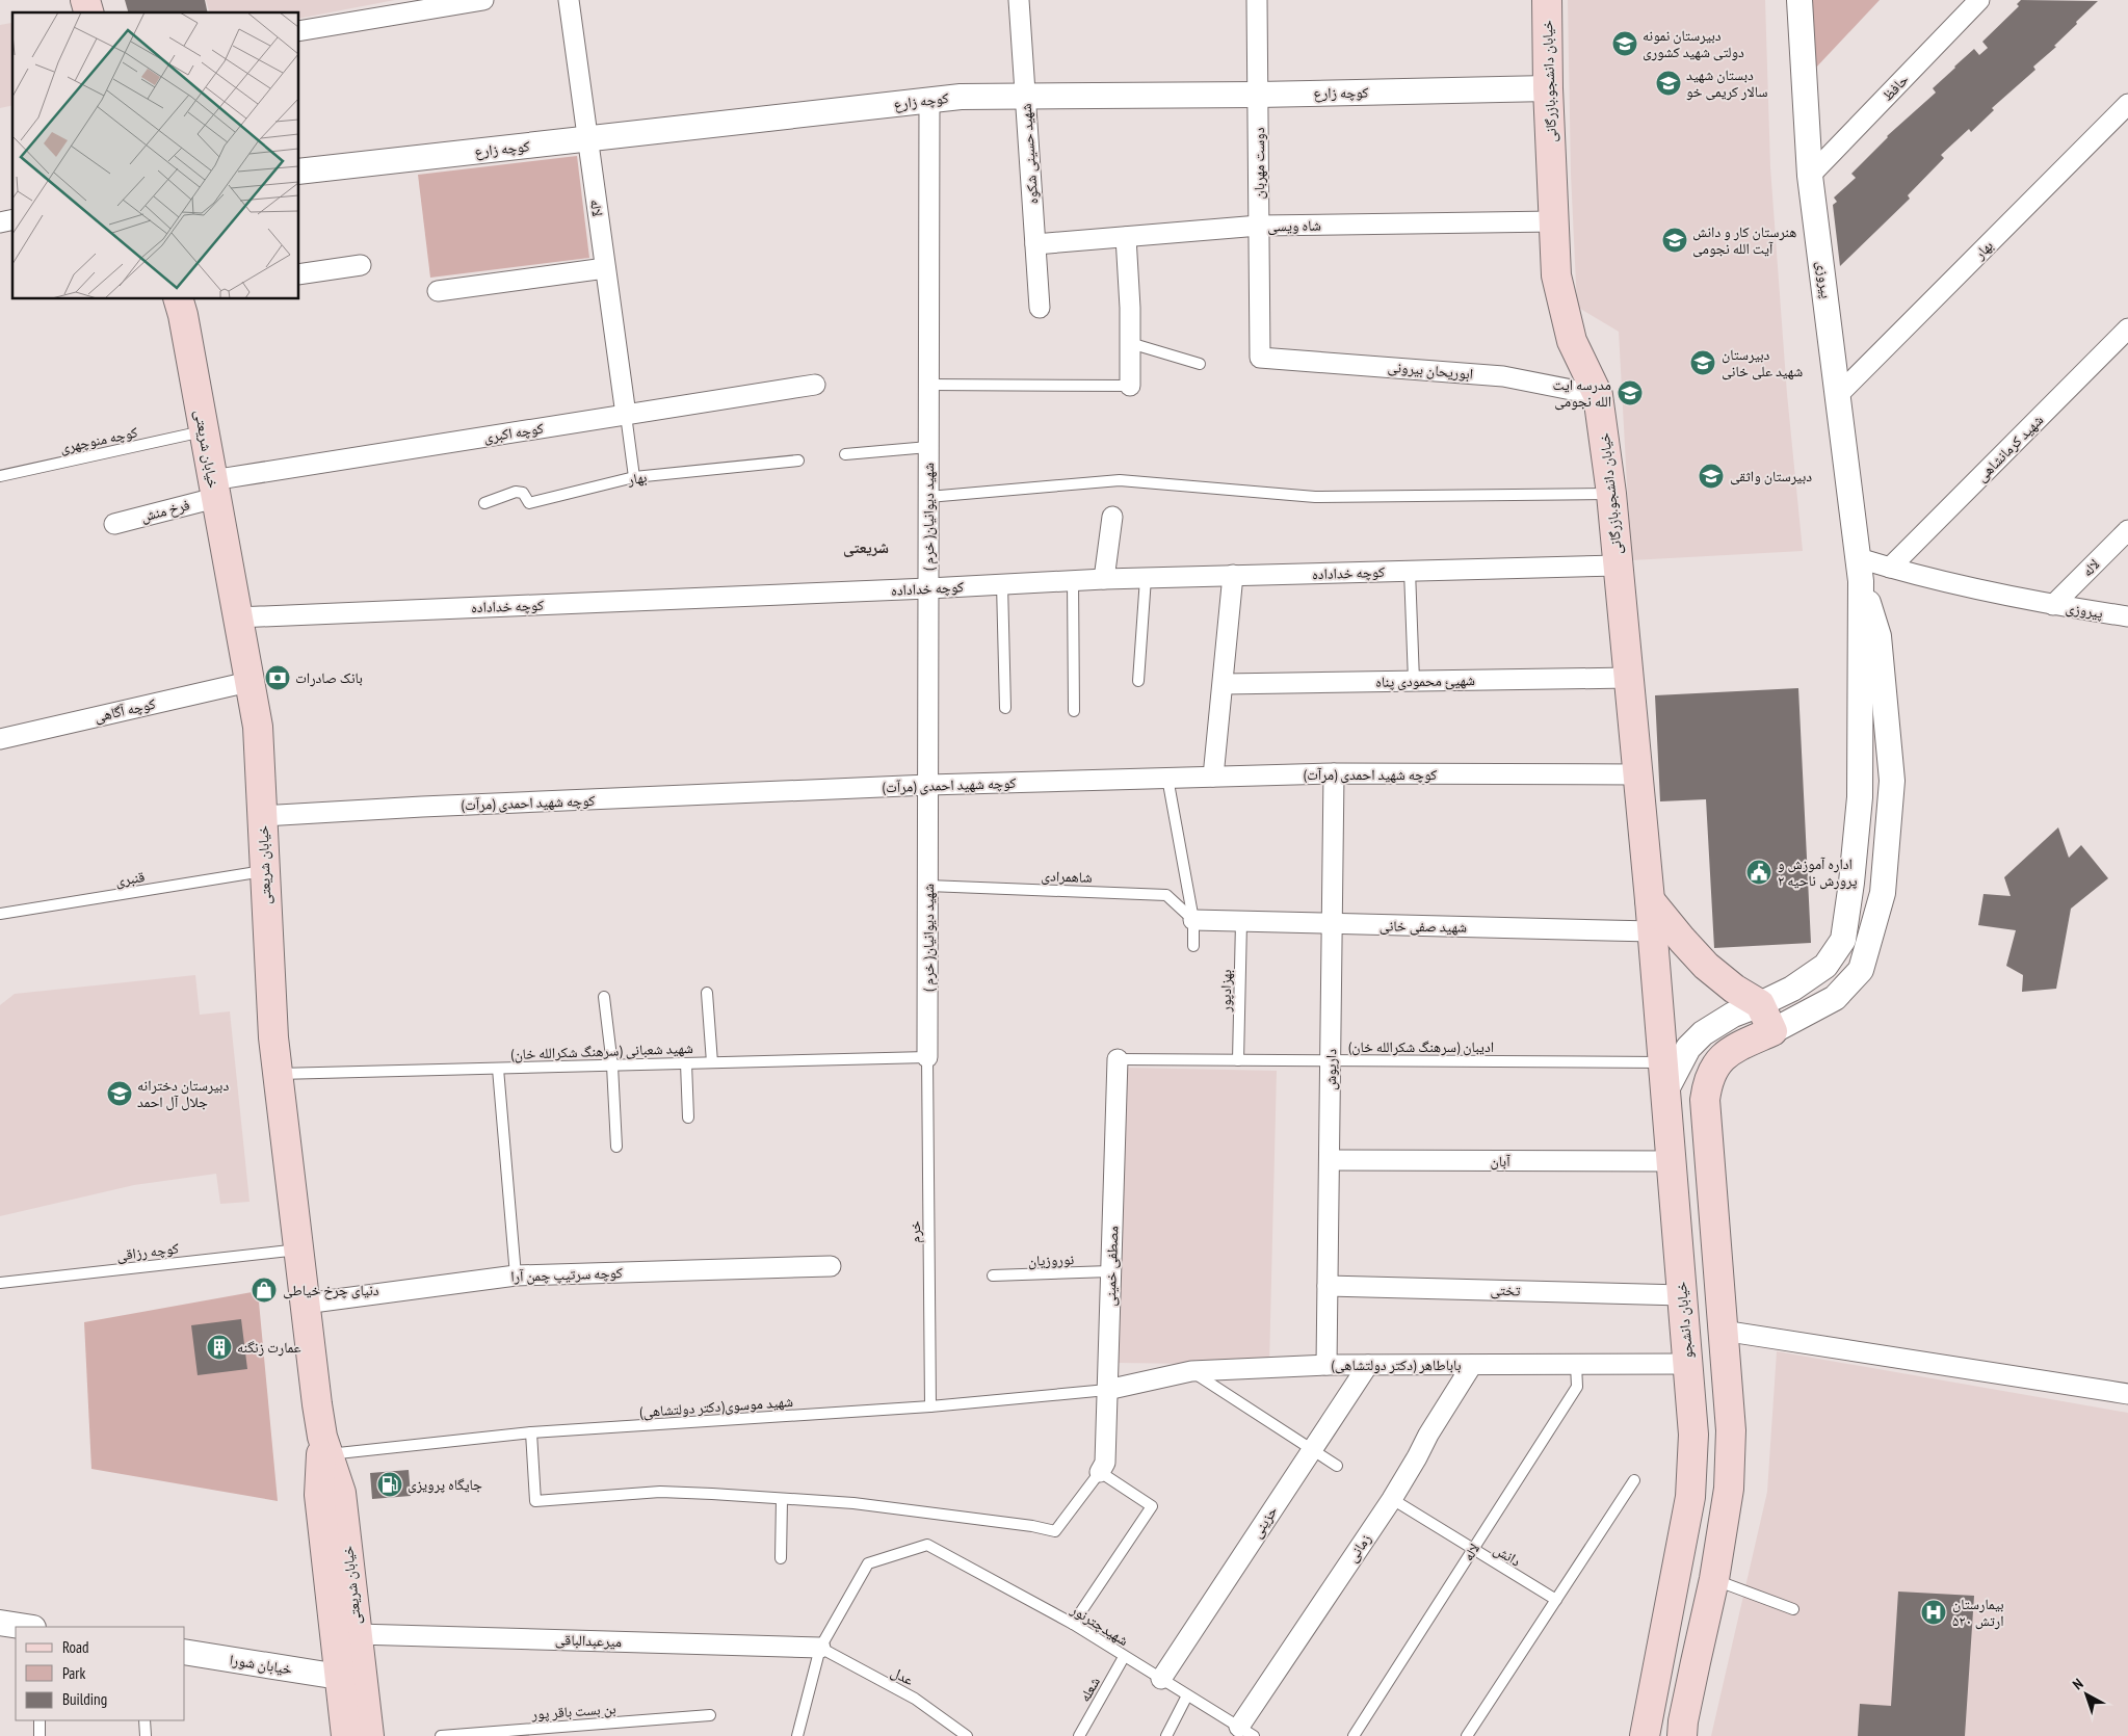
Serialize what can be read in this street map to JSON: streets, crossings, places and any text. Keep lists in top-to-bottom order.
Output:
{
  "streets": {
    "main road": ["خیابان دانشجو.بازرگانی", "خیابان شریعتی", "خیابان دانشجو"],
    "street": [
      "حافظ",
      "کوچه زارع",
      "شهید حسینی شکوه",
      "دوست مهربان",
      "لاله",
      "شاه ویسی",
      "بهار",
      "پیروزی",
      "ابوریحان بیرونی",
      "کوچه اکبری",
      "شهید کرمانشاهی",
      "فرخ منش",
      "شهید دیوانیان( خرم )",
      "کوچه خداداده",
      "شهیئ محمودی پناه",
      "کوچه آگاهی",
      "کوچه شهید احمدی (مرآت)",
      "شهید صفی خانی",
      "داریوش",
      "آبان",
      "مصطفی خمینی",
      "کوچه سرتیپ چمن آرا",
      "تختی",
      "باباطاهر (دکتر دولتشاهی)",
      "حزینی",
      "زمانی",
      "میرعبدالباقی",
      "خیابان شورا"
    ],
    "lane": [
      "کوچه منوچهری",
      "شاهمرادی",
      "قنبری",
      "بهزادپور",
      "ادیبان (سرهنگ شکرالله خان)",
      "شهید شعبانی (سرهنگ شکرالله خان)",
      "خرم",
      "کوچه رزاقی",
      "نوروزیان",
      "شهید موسوی(دکتر دولتشاهی)",
      "دانش",
      "شهیدچترنور",
      "عدل",
      "شعله",
      "بن بست باقر پور"
    ]
  },
  "crossings": [
    ["خیابان دانشجو.بازرگانی", "کوچه زارع"],
    ["خیابان دانشجو.بازرگانی", "شاه ویسی"],
    ["خیابان دانشجو.بازرگانی", "ابوریحان بیرونی"],
    ["خیابان دانشجو.بازرگانی", "کوچه خداداده"],
    ["خیابان دانشجو.بازرگانی", "شهیئ محمودی پناه"],
    ["خیابان دانشجو.بازرگانی", "کوچه شهید احمدی (مرآت)"],
    ["خیابان دانشجو.بازرگانی", "خیابان دانشجو"],
    ["حافظ", "پیروزی"],
    ["کوچه زارع", "شهید حسینی شکوه"],
    ["کوچه زارع", "دوست مهربان"],
    ["کوچه زارع", "لاله"],
    ["کوچه زارع", "شهید دیوانیان( خرم )"],
    ["شهید حسینی شکوه", "شاه ویسی"],
    ["دوست مهربان", "شاه ویسی"],
    ["دوست مهربان", "ابوریحان بیرونی"],
    ["لاله", "پیروزی"],
    ["لاله", "کوچه اکبری"],
    ["لاله", "باباطاهر (دکتر دولتشاهی)"],
    ["لاله", "دانش"],
    ["بهار", "پیروزی"],
    ["پیروزی", "شهید کرمانشاهی"],
    ["کوچه اکبری", "خیابان شریعتی"],
    ["کوچه اکبری", "فرخ منش"],
    ["کوچه منوچهری", "خیابان شریعتی"],
    ["خیابان شریعتی", "فرخ منش"],
    ["خیابان شریعتی", "کوچه خداداده"],
    ["خیابان شریعتی", "کوچه آگاهی"],
    ["خیابان شریعتی", "کوچه شهید احمدی (مرآت)"],
    ["خیابان شریعتی", "قنبری"],
    ["خیابان شریعتی", "شهید شعبانی (سرهنگ شکرالله خان)"],
    ["خیابان شریعتی", "کوچه رزاقی"],
    ["خیابان شریعتی", "کوچه سرتیپ چمن آرا"],
    ["خیابان شریعتی", "شهید موسوی(دکتر دولتشاهی)"],
    ["خیابان شریعتی", "میرعبدالباقی"],
    ["خیابان شریعتی", "خیابان شورا"],
    ["شهید دیوانیان( خرم )", "کوچه خداداده"],
    ["شهید دیوانیان( خرم )", "کوچه شهید احمدی (مرآت)"],
    ["شهید دیوانیان( خرم )", "شاهمرادی"],
    ["شهید دیوانیان( خرم )", "شهید شعبانی (سرهنگ شکرالله خان)"],
    ["شهید دیوانیان( خرم )", "خرم"],
    ["کوچه شهید احمدی (مرآت)", "داریوش"],
    ["شاهمرادی", "شهید صفی خانی"],
    ["شهید صفی خانی", "بهزادپور"],
    ["شهید صفی خانی", "داریوش"],
    ["شهید صفی خانی", "خیابان دانشجو"],
    ["بهزادپور", "ادیبان (سرهنگ شکرالله خان)"],
    ["ادیبان (سرهنگ شکرالله خان)", "داریوش"],
    ["ادیبان (سرهنگ شکرالله خان)", "مصطفی خمینی"],
    ["ادیبان (سرهنگ شکرالله خان)", "خیابان دانشجو"],
    ["شهید شعبانی (سرهنگ شکرالله خان)", "خرم"],
    ["داریوش", "آبان"],
    ["داریوش", "تختی"],
    ["داریوش", "باباطاهر (دکتر دولتشاهی)"],
    ["آبان", "خیابان دانشجو"],
    ["خرم", "شهید موسوی(دکتر دولتشاهی)"],
    ["نوروزیان", "مصطفی خمینی"],
    ["مصطفی خمینی", "باباطاهر (دکتر دولتشاهی)"],
    ["مصطفی خمینی", "شهید موسوی(دکتر دولتشاهی)"],
    ["تختی", "خیابان دانشجو"],
    ["خیابان دانشجو", "باباطاهر (دکتر دولتشاهی)"],
    ["باباطاهر (دکتر دولتشاهی)", "شهید موسوی(دکتر دولتشاهی)"],
    ["باباطاهر (دکتر دولتشاهی)", "حزینی"],
    ["باباطاهر (دکتر دولتشاهی)", "زمانی"],
    ["حزینی", "شهیدچترنور"],
    ["زمانی", "دانش"],
    ["زمانی", "شهیدچترنور"],
    ["شهیدچترنور", "میرعبدالباقی"],
    ["شهیدچترنور", "عدل"],
    ["شهیدچترنور", "شعله"],
    ["میرعبدالباقی", "عدل"]
  ],
  "districts": ["شریعتی"],
  "places": {
    "school or university": [
      "دبیرستان نمونه دولتی شهید کشوری",
      "دبستان شهید سالار کریمی خو",
      "هنرستان کار و دانش آیت الله نجومی",
      "دبیرستان شهید علی خانی",
      "مدرسه ایت الله نجومی",
      "دبیرستان واثقی",
      "دبیرستان دخترانه جلال آل احمد"
    ],
    "bank": ["بانک صادرات"],
    "public building": ["اداره آموزش و پرورش ناحیه ۲"],
    "shop": ["دنیای چرخ خیاطی"],
    "building": ["عمارت زنگنه"],
    "fuel station": ["جایگاه پرویزی"],
    "hospital": ["بیمارستان ۵۲۰ ارتش"]
  },
  "legend": ["Road", "Park", "Building"],
  "north": "top left"
}
